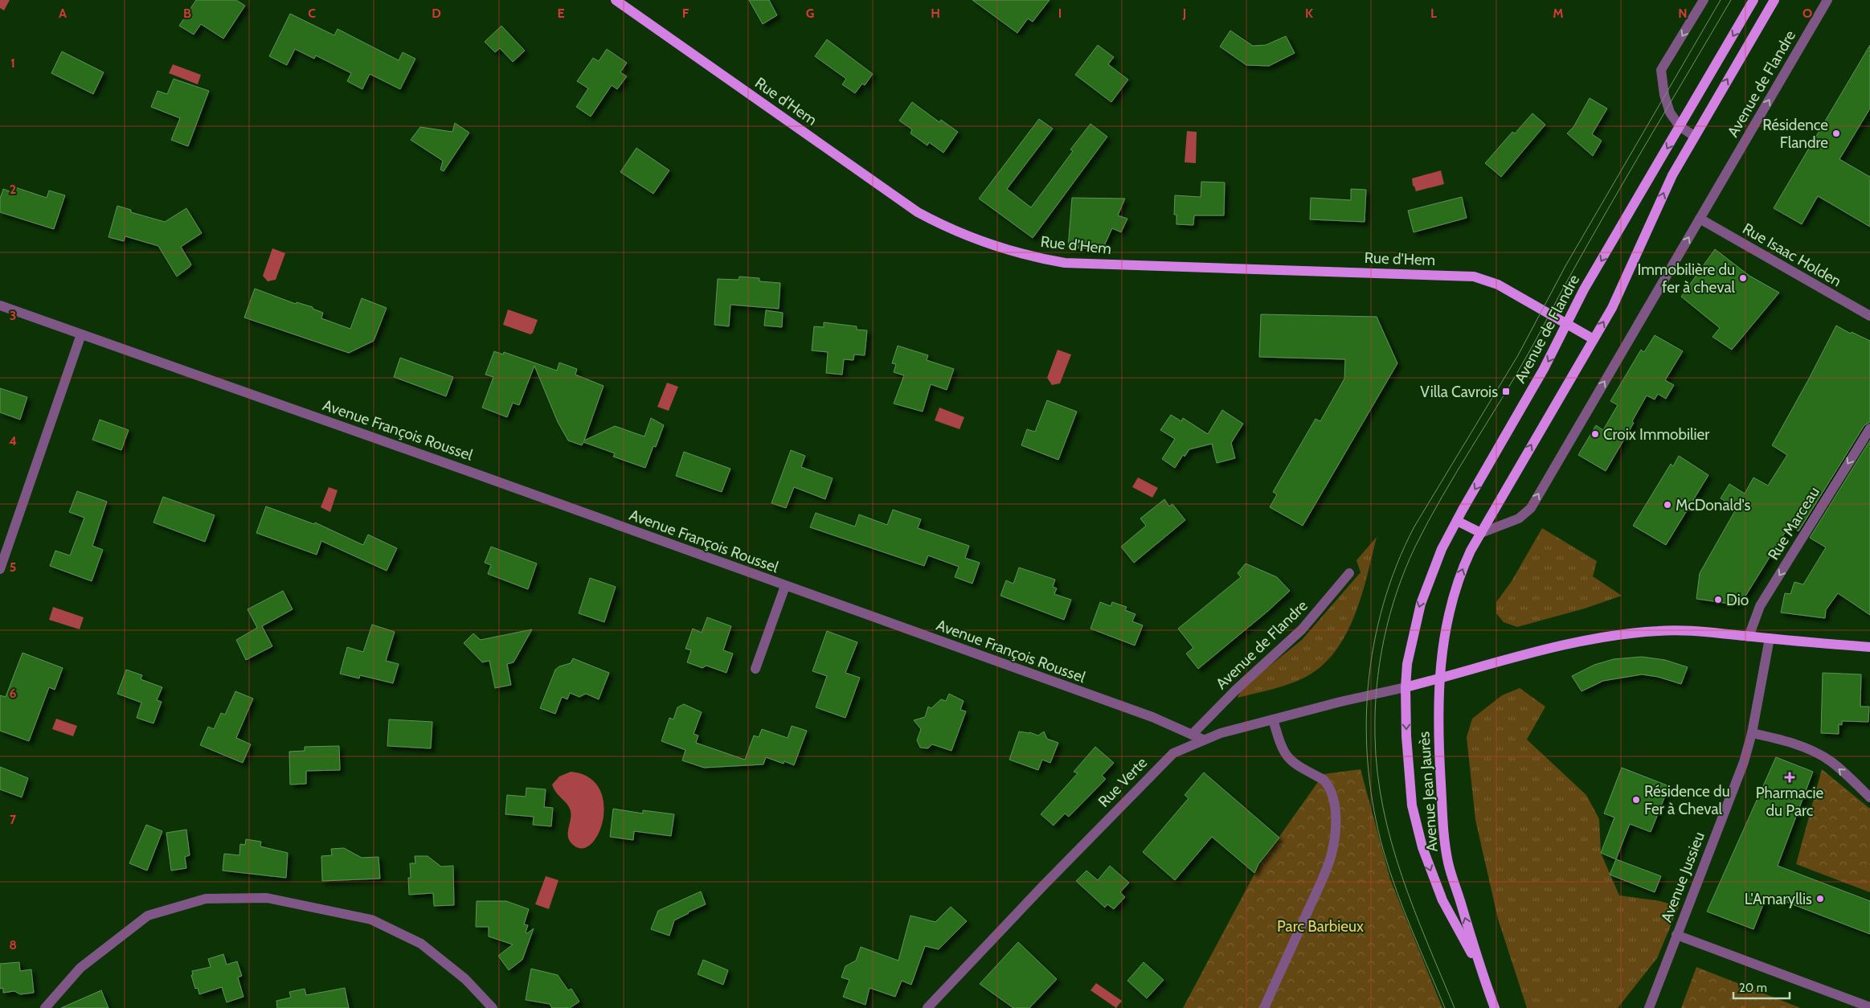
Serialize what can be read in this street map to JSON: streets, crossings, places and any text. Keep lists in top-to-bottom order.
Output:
{
  "streets": {
    "main road": ["Avenue de Flandre", "Rue d'Hem", "Avenue Jean Jaurès"],
    "street": [
      "Rue Isaac Holden",
      "Avenue François Roussel",
      "Rue Marceau",
      "Rue Verte",
      "Avenue Jussieu"
    ]
  },
  "crossings": [
    ["Avenue de Flandre", "Rue d'Hem"],
    ["Avenue de Flandre", "Rue Isaac Holden"],
    ["Avenue de Flandre", "Avenue François Roussel"],
    ["Avenue de Flandre", "Rue Verte"],
    ["Avenue de Flandre", "Avenue Jean Jaurès"],
    ["Avenue François Roussel", "Rue Verte"],
    ["Rue Verte", "Avenue Jean Jaurès"]
  ],
  "one_way": ["Rue Marceau"],
  "parks": ["Parc Barbieux"],
  "places": {
    "other": [
      "Résidence Flandre",
      "Immobilière du fer à cheval",
      "Croix Immobilier",
      "McDonald's",
      "Dio",
      "Résidence du Fer à Cheval",
      "L'Amaryllis"
    ],
    "transit": ["Villa Cavrois"],
    "health": ["Pharmacie du Parc"]
  },
  "scale_bar": "20 m",
  "grid": {
    "columns": [
      "A",
      "B",
      "C",
      "D",
      "E",
      "F",
      "G",
      "H",
      "I",
      "J",
      "K",
      "L",
      "M",
      "N",
      "O"
    ],
    "rows": [
      "1",
      "2",
      "3",
      "4",
      "5",
      "6",
      "7",
      "8"
    ]
  }
}
